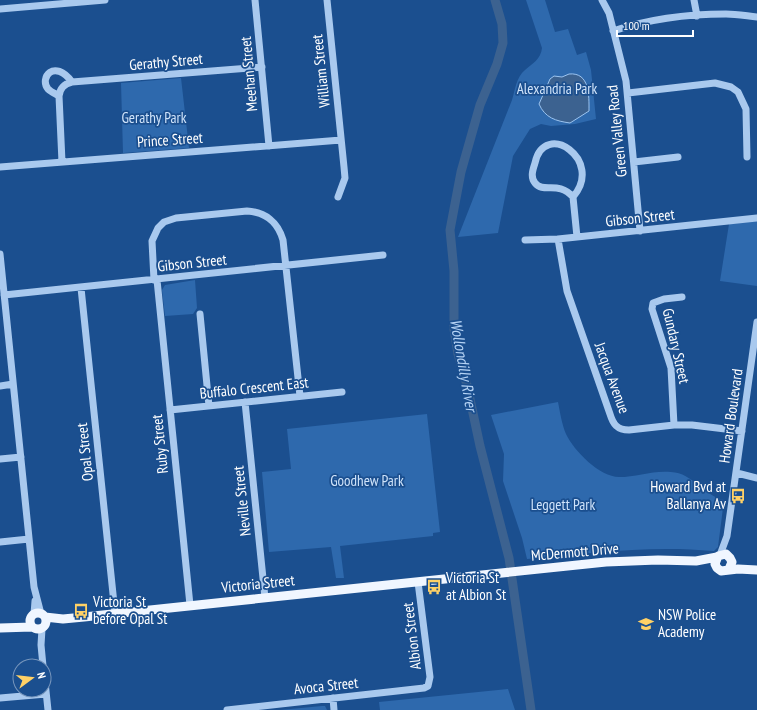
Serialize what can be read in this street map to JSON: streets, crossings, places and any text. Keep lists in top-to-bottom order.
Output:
{
  "streets": {
    "main road": ["McDermott Drive", "Victoria Street"],
    "street": [
      "Gerathy Street",
      "William Street",
      "Meehan Street",
      "Green Valley Road",
      "Prince Street",
      "Gibson Street",
      "Gundary Street",
      "Jacqua Avenue",
      "Buffalo Crescent East",
      "Howard Boulevard",
      "Ruby Street",
      "Opal Street",
      "Neville Street",
      "Albion Street",
      "Avoca Street"
    ]
  },
  "crossings": [
    ["Gerathy Street", "Meehan Street"],
    ["William Street", "Prince Street"],
    ["Meehan Street", "Prince Street"],
    ["Green Valley Road", "Gibson Street"],
    ["Gibson Street", "Jacqua Avenue"],
    ["Gibson Street", "Ruby Street"],
    ["Gibson Street", "Opal Street"],
    ["Gundary Street", "Jacqua Avenue"],
    ["Jacqua Avenue", "Howard Boulevard"],
    ["Buffalo Crescent East", "Ruby Street"],
    ["Buffalo Crescent East", "Neville Street"],
    ["Howard Boulevard", "McDermott Drive"],
    ["Ruby Street", "Victoria Street"],
    ["Opal Street", "Victoria Street"],
    ["Neville Street", "Victoria Street"],
    ["McDermott Drive", "Victoria Street"],
    ["Victoria Street", "Albion Street"],
    ["Albion Street", "Avoca Street"]
  ],
  "water": ["Wollondilly River"],
  "parks": [
    "Alexandria Park",
    "Gerathy Park",
    "Goodhew Park",
    "Leggett Park"
  ],
  "places": {
    "bus stop": ["Howard Bvd at Ballanya Av", "Victoria St at Albion St", "Victoria St before Opal St"],
    "school or university": ["NSW Police Academy"]
  },
  "scale_bar": "100 m",
  "north": "right"
}
